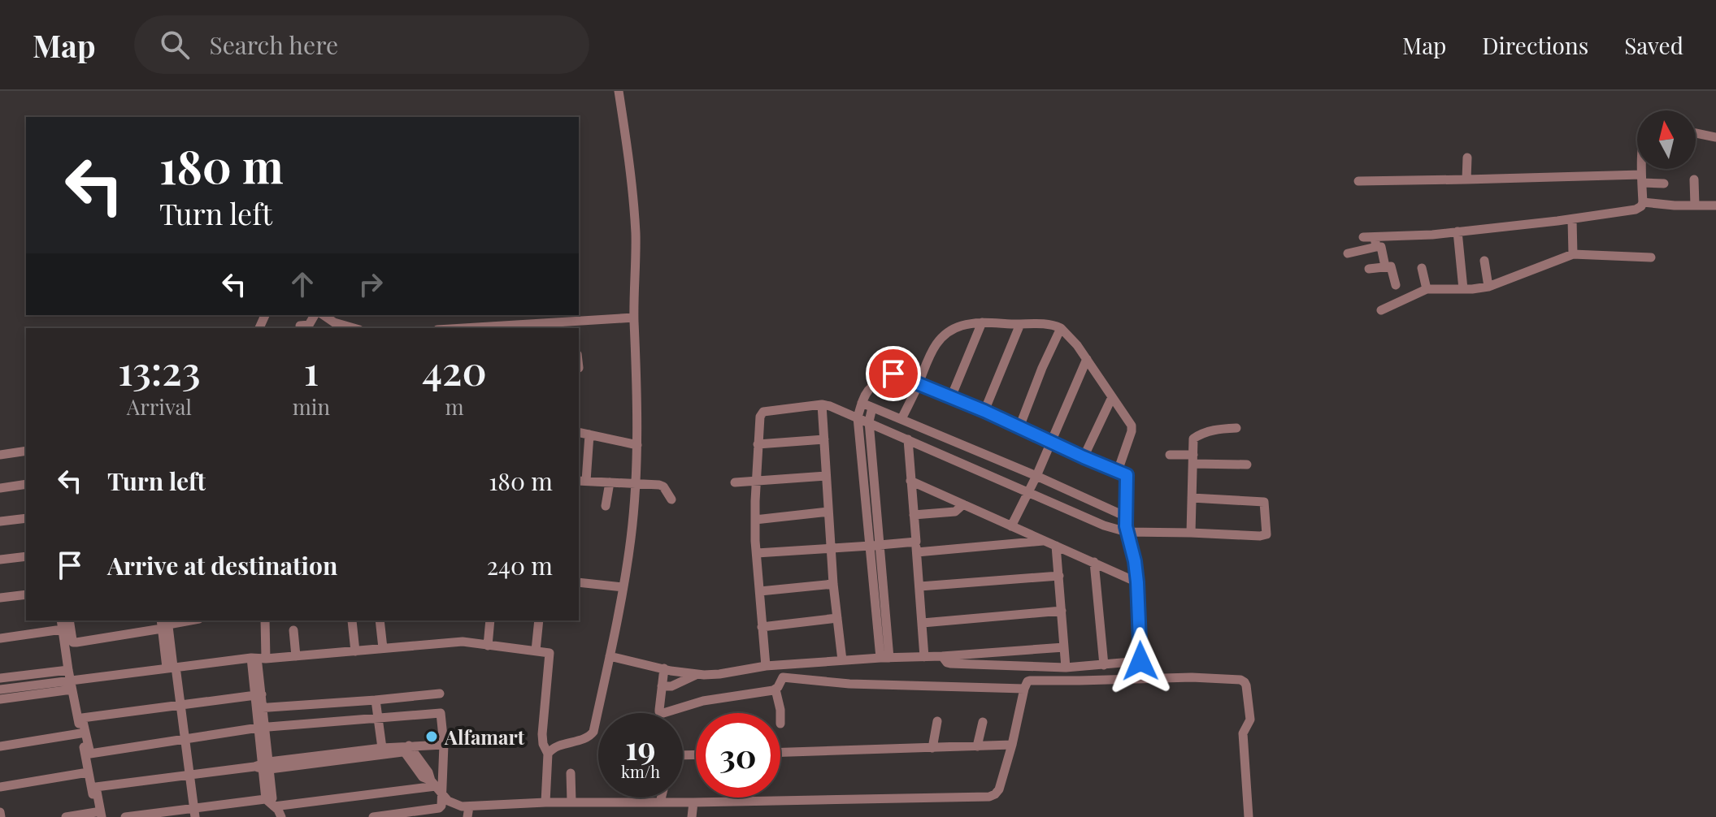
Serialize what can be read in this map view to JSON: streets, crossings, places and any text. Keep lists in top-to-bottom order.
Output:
{
  "places": ["Alfamart"],
  "north": "top",
  "page": {
    "header": "Map",
    "search": "Search here",
    "nav": ["Map", "Directions", "Saved"],
    "turn": ["180 m", "Turn left"],
    "eta": [
      "13:23",
      "Arrival",
      "1",
      "min",
      "420",
      "m"
    ],
    "list": [
      {
        "name": "Turn left",
        "value": "180 m"
      },
      {
        "name": "Arrive at destination",
        "value": "240 m"
      }
    ],
    "speed": "19 km/h",
    "limit": "30"
  }
}
